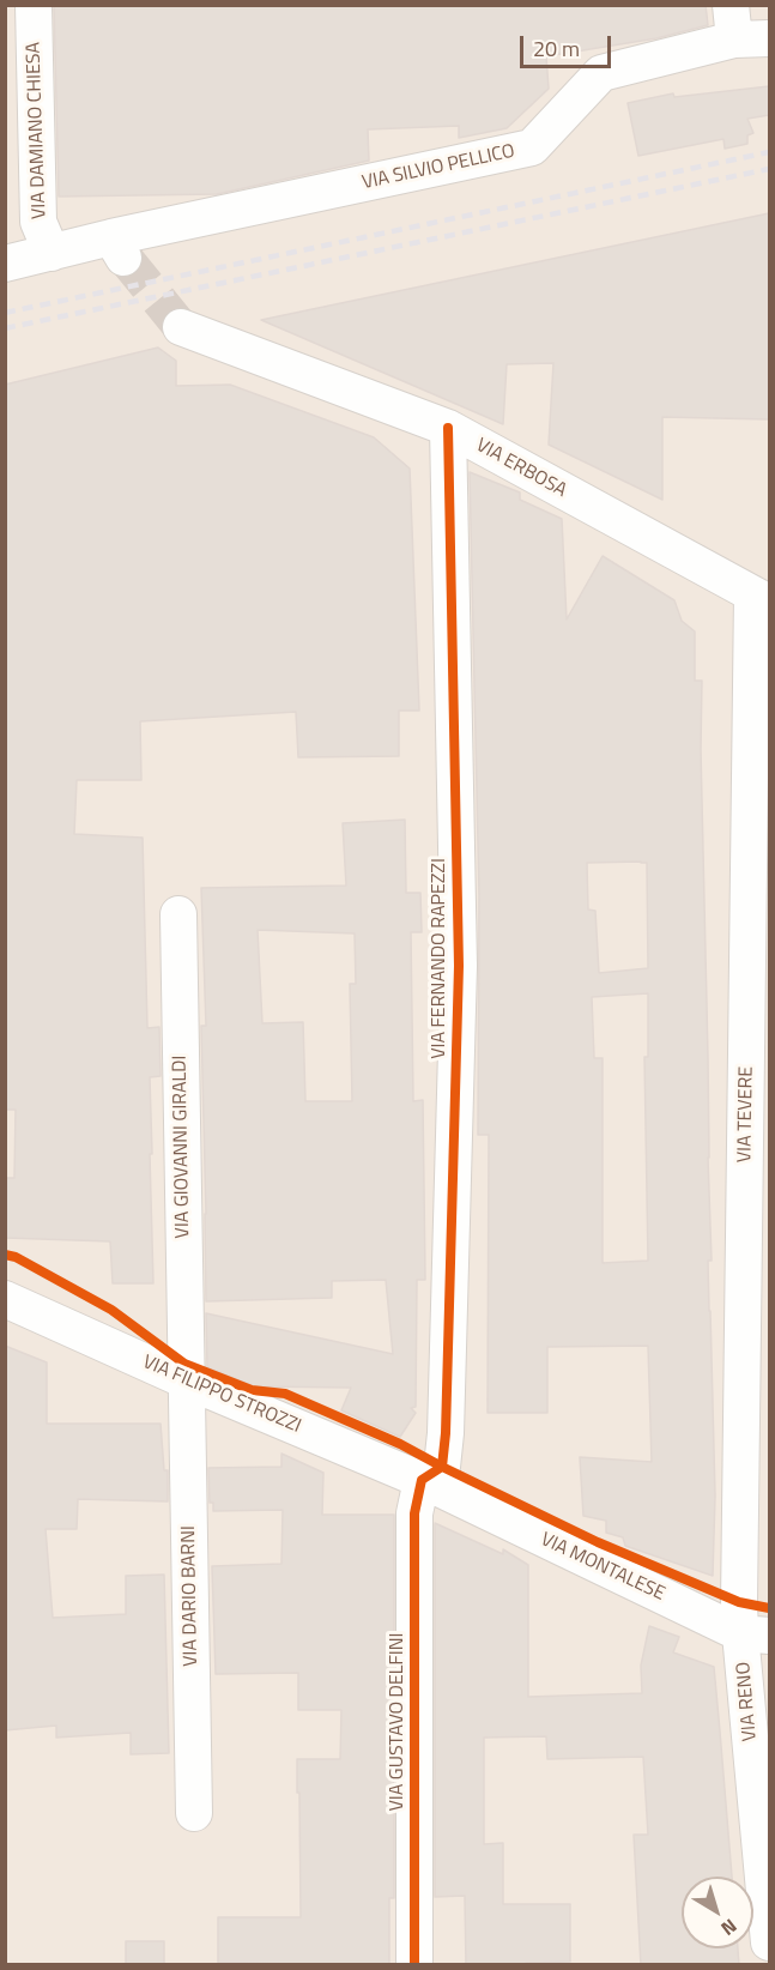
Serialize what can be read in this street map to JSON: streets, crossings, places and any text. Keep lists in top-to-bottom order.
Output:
{
  "streets": {
    "street": [
      "VIA DAMIANO CHIESA",
      "VIA SILVIO PELLICO",
      "VIA ERBOSA",
      "VIA FERNANDO RAPEZZI",
      "VIA TEVERE",
      "VIA GIOVANNI GIRALDI",
      "VIA FILIPPO STROZZI",
      "VIA MONTALESE",
      "VIA DARIO BARNI",
      "VIA RENO",
      "VIA GUSTAVO DELFINI"
    ]
  },
  "crossings": [
    ["VIA DAMIANO CHIESA", "VIA SILVIO PELLICO"],
    ["VIA ERBOSA", "VIA FERNANDO RAPEZZI"],
    ["VIA ERBOSA", "VIA TEVERE"],
    ["VIA FERNANDO RAPEZZI", "VIA FILIPPO STROZZI"],
    ["VIA FERNANDO RAPEZZI", "VIA MONTALESE"],
    ["VIA FERNANDO RAPEZZI", "VIA GUSTAVO DELFINI"],
    ["VIA TEVERE", "VIA MONTALESE"],
    ["VIA TEVERE", "VIA RENO"],
    ["VIA GIOVANNI GIRALDI", "VIA FILIPPO STROZZI"],
    ["VIA GIOVANNI GIRALDI", "VIA DARIO BARNI"],
    ["VIA FILIPPO STROZZI", "VIA MONTALESE"],
    ["VIA FILIPPO STROZZI", "VIA DARIO BARNI"],
    ["VIA FILIPPO STROZZI", "VIA GUSTAVO DELFINI"],
    ["VIA MONTALESE", "VIA RENO"],
    ["VIA MONTALESE", "VIA GUSTAVO DELFINI"]
  ],
  "scale_bar": "20 m",
  "north": "bottom right"
}
